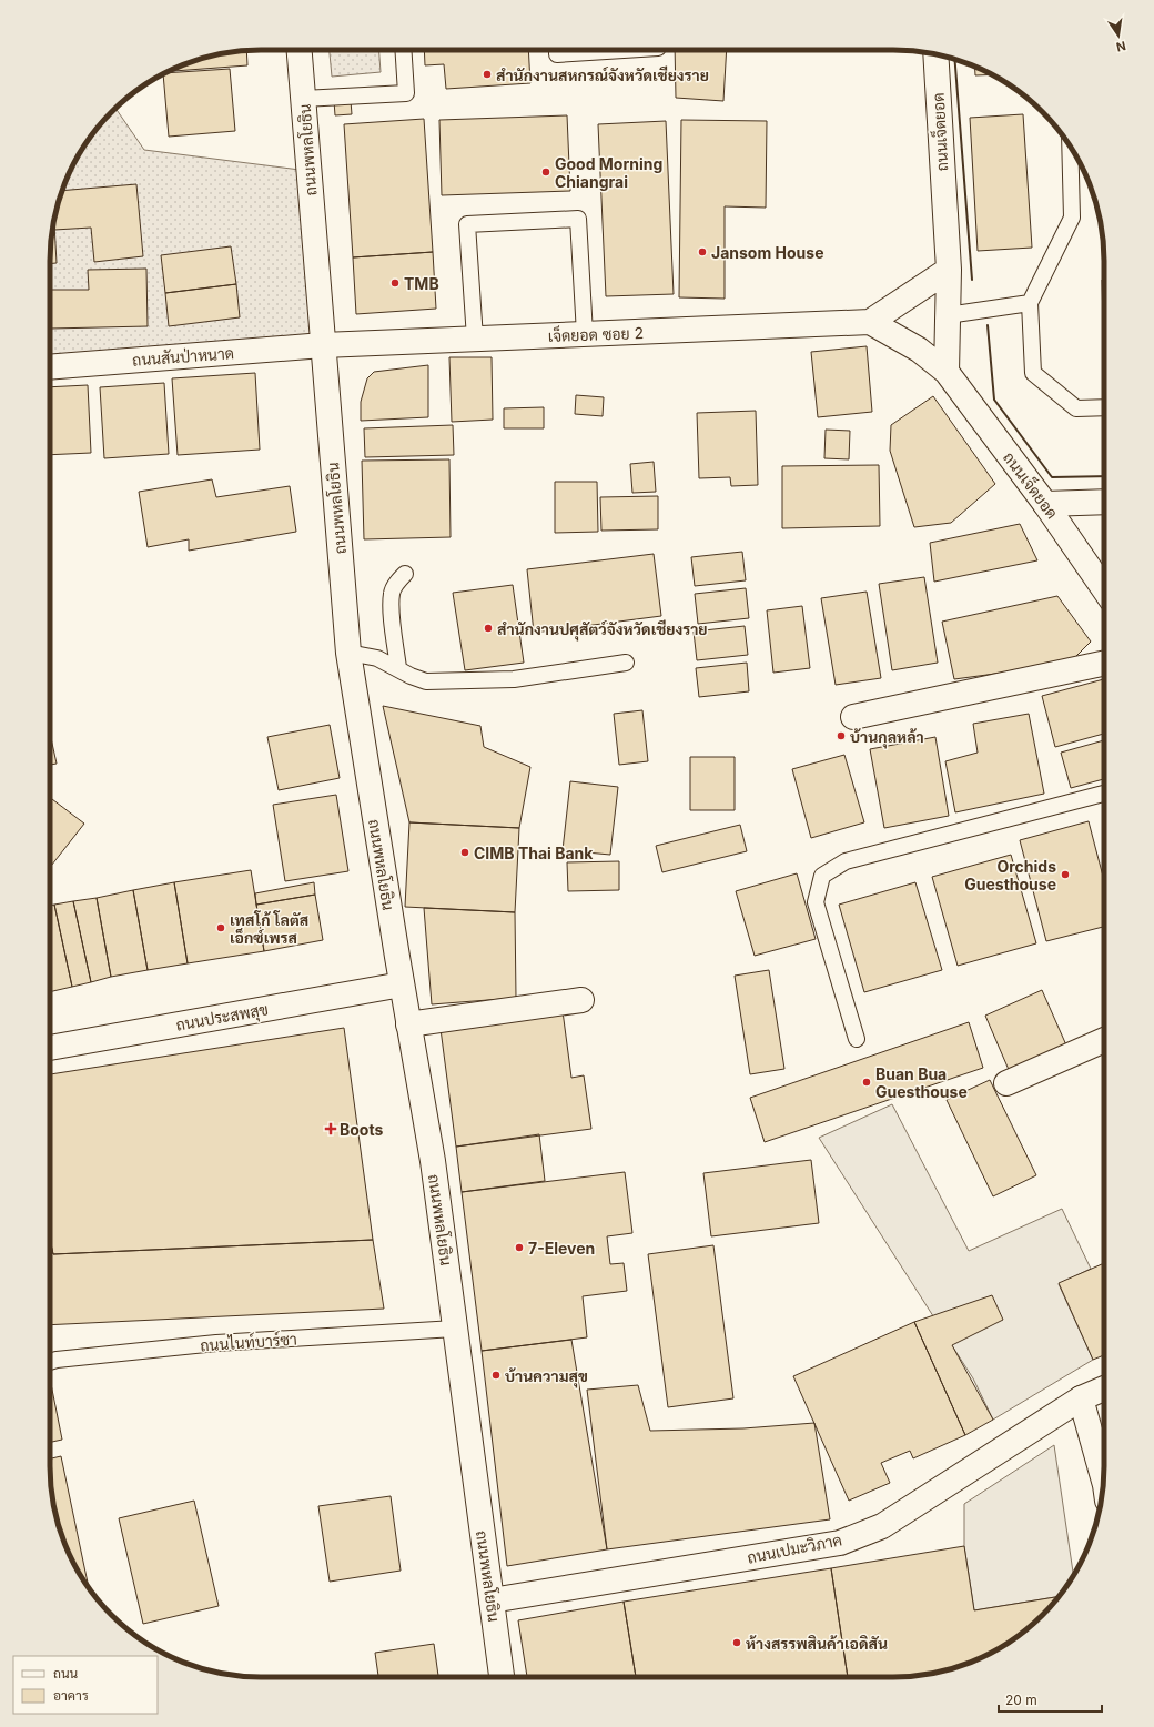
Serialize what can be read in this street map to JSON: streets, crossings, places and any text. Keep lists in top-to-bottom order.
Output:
{
  "streets": {
    "street": [
      "ถนนเจ็ดยอด",
      "ถนนพหลโยธิน",
      "เจ็ดยอด ซอย 2",
      "ถนนสันป่าหนาด",
      "ถนนประสพสุข",
      "ถนนเปมะวิภาค"
    ],
    "lane": ["ถนนไนท์บาร์ซา"]
  },
  "crossings": [
    ["ถนนเจ็ดยอด", "เจ็ดยอด ซอย 2"],
    ["ถนนพหลโยธิน", "เจ็ดยอด ซอย 2"],
    ["ถนนพหลโยธิน", "ถนนสันป่าหนาด"],
    ["ถนนพหลโยธิน", "ถนนประสพสุข"],
    ["ถนนพหลโยธิน", "ถนนไนท์บาร์ซา"],
    ["ถนนพหลโยธิน", "ถนนเปมะวิภาค"],
    ["เจ็ดยอด ซอย 2", "ถนนสันป่าหนาด"]
  ],
  "places": {
    "other": [
      "สำนักงานสหกรณ์จังหวัดเชียงราย",
      "Good Morning Chiangrai",
      "Jansom House",
      "TMB",
      "สำนักงานปศุสัตว์จังหวัดเชียงราย",
      "บ้านกุลหล้า",
      "CIMB Thai Bank",
      "Orchids Guesthouse",
      "เทสโก้ โลตัส เอ็กซ์เพรส",
      "Buan Bua Guesthouse",
      "7-Eleven",
      "บ้านความสุข",
      "ห้างสรรพสินค้าเอดิสัน"
    ],
    "health": ["Boots"]
  },
  "legend": ["ถนน", "อาคาร"],
  "scale_bar": "20 m",
  "north": "bottom"
}
